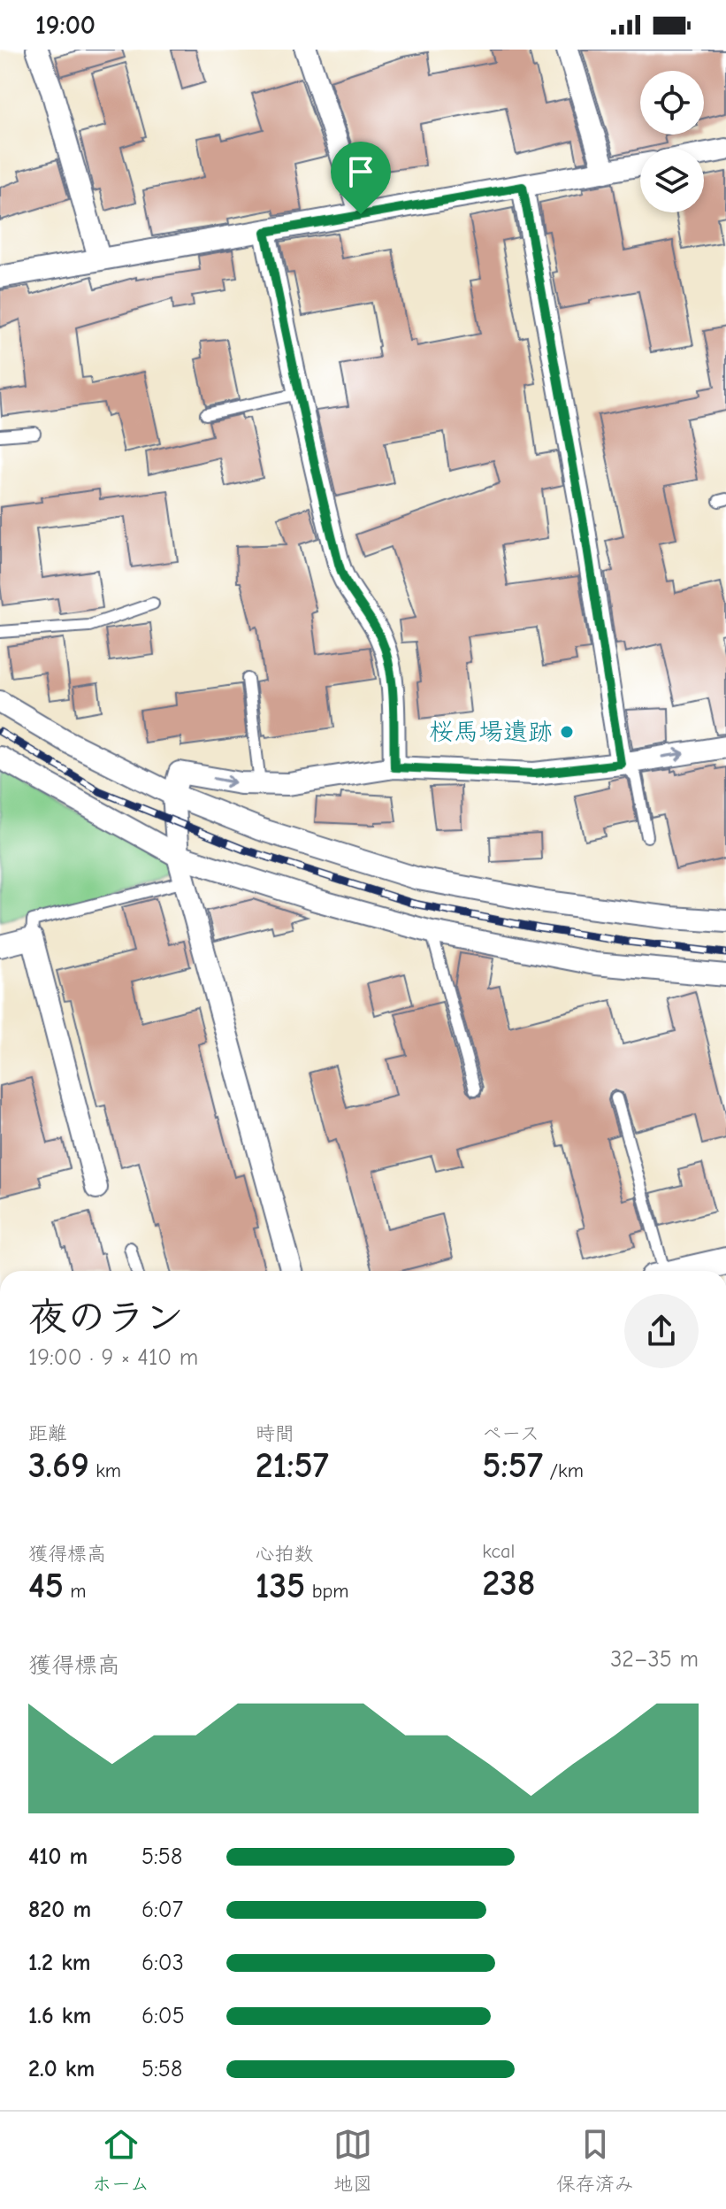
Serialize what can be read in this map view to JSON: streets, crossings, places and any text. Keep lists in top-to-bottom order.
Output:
{
  "places": ["桜馬場遺跡"],
  "page": {
    "status": "19:00",
    "heading": ["夜のラン", "19:00 · 9 × 410 m"],
    "stats": [
      ["距離", "3.69 km"],
      ["時間", "21:57"],
      ["ペース", "5:57 /km"],
      ["獲得標高", "45 m"],
      ["心拍数", "135 bpm"],
      ["kcal", "238"]
    ],
    "chart": ["獲得標高", "32–35 m"],
    "list": [
      {
        "name": "410 m",
        "note": "5:58"
      },
      {
        "name": "820 m",
        "note": "6:07"
      },
      {
        "name": "1.2 km",
        "note": "6:03"
      },
      {
        "name": "1.6 km",
        "note": "6:05"
      },
      {
        "name": "2.0 km",
        "note": "5:58"
      }
    ],
    "tabs": ["ホーム", "地図", "保存済み"]
  }
}
